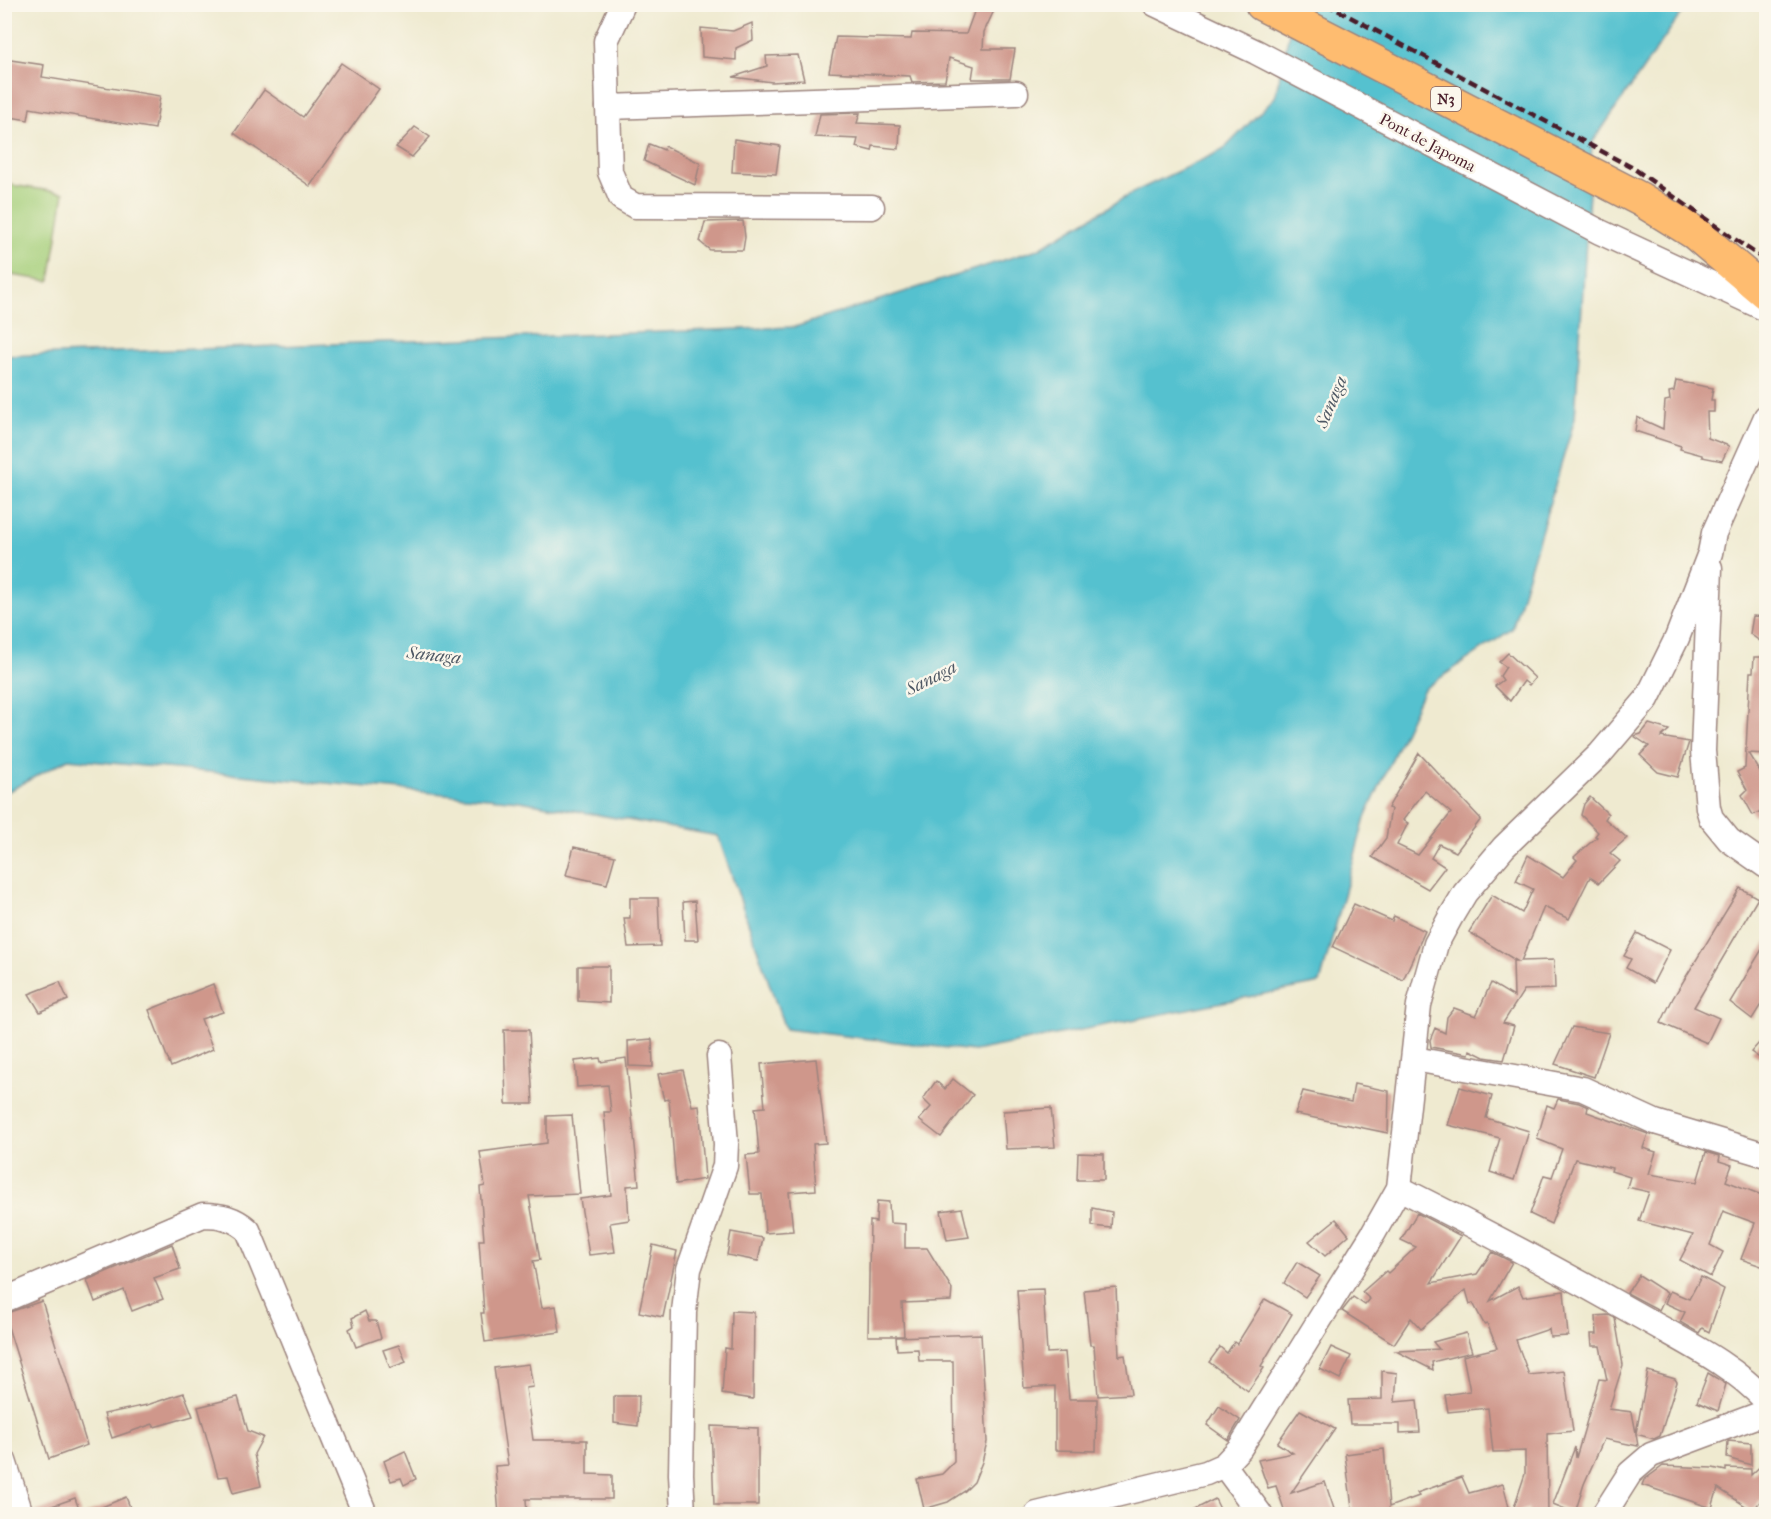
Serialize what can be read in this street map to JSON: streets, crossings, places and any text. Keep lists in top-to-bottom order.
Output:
{
  "streets": {
    "highway": ["N3"],
    "street": ["Pont de Japoma"]
  },
  "water": ["Sanaga"]
}
